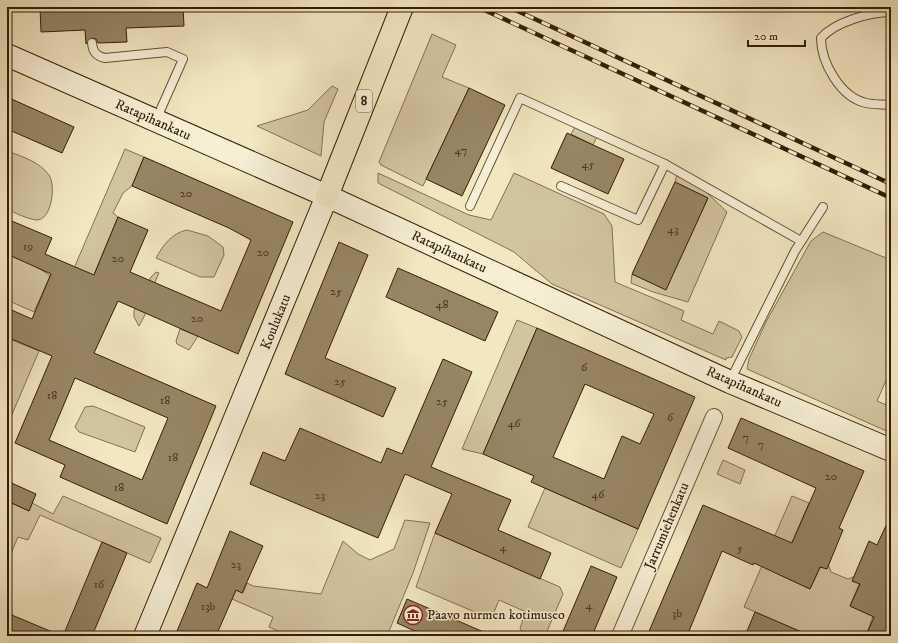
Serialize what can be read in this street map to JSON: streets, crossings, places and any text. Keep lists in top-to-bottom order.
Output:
{
  "streets": {
    "highway": ["8", "Koulukatu"],
    "main road": ["Ratapihankatu"],
    "street": ["Jarrumiehenkatu"]
  },
  "crossings": [
    ["Ratapihankatu", "Koulukatu"]
  ],
  "places": {
    "museum": ["Paavo nurmen kotimuseo"]
  },
  "house_numbers": [
    "47",
    "45",
    "20",
    "43",
    "19",
    "20",
    "20",
    "25",
    "48",
    "20",
    "6",
    "25",
    "18",
    "18",
    "25",
    "6",
    "46",
    "7",
    "7",
    "18",
    "20",
    "18",
    "46",
    "23",
    "4",
    "5",
    "23",
    "16",
    "4",
    "13b",
    "3b"
  ],
  "scale_bar": "20 m"
}
